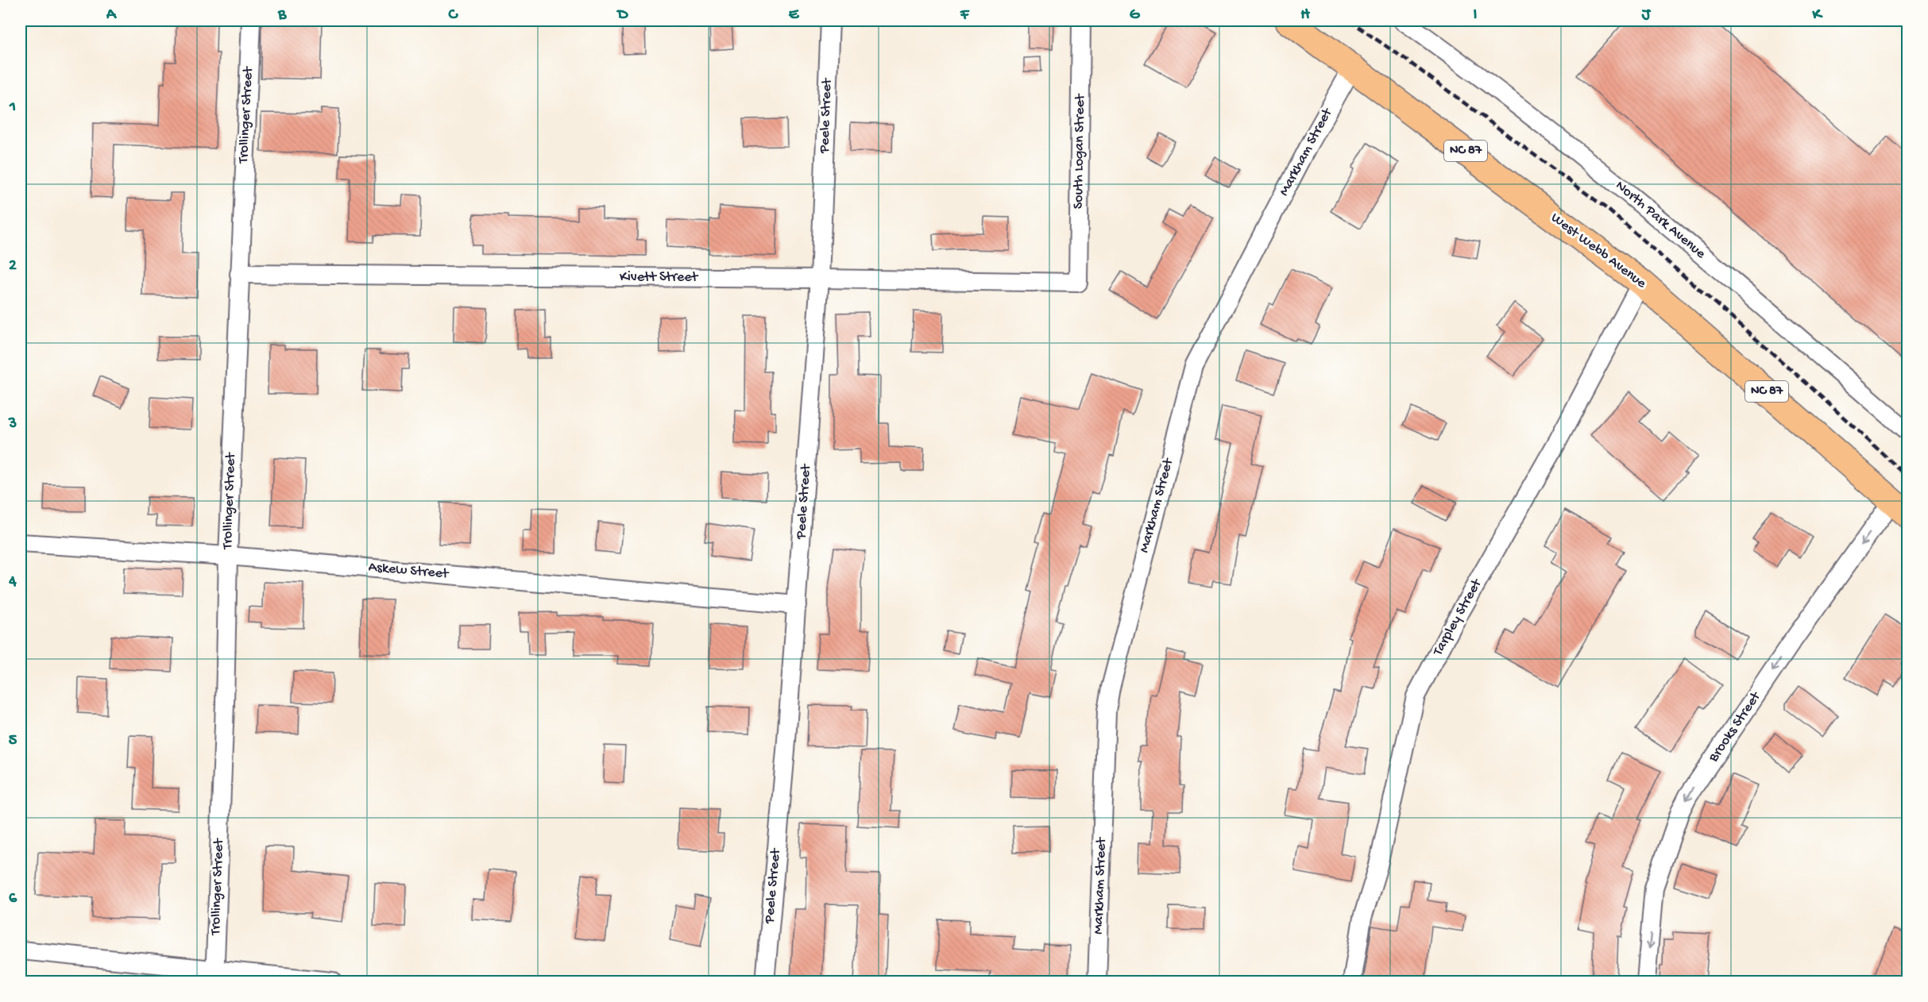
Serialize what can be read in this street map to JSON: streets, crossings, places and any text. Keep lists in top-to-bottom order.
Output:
{
  "streets": {
    "highway": ["NC 87", "West Webb Avenue"],
    "street": [
      "Trollinger Street",
      "Peele Street",
      "South Logan Street",
      "Markham Street",
      "North Park Avenue",
      "Kivett Street",
      "Askew Street",
      "Tarpley Street",
      "Brooks Street"
    ]
  },
  "crossings": [
    ["Trollinger Street", "Kivett Street"],
    ["Trollinger Street", "Askew Street"],
    ["Peele Street", "Kivett Street"],
    ["Peele Street", "Askew Street"],
    ["South Logan Street", "Kivett Street"],
    ["Markham Street", "West Webb Avenue"],
    ["West Webb Avenue", "Tarpley Street"],
    ["West Webb Avenue", "Brooks Street"]
  ],
  "one_way": ["Brooks Street"],
  "grid": {
    "columns": [
      "A",
      "B",
      "C",
      "D",
      "E",
      "F",
      "G",
      "H",
      "I",
      "J",
      "K"
    ],
    "rows": [
      "1",
      "2",
      "3",
      "4",
      "5",
      "6"
    ]
  }
}
